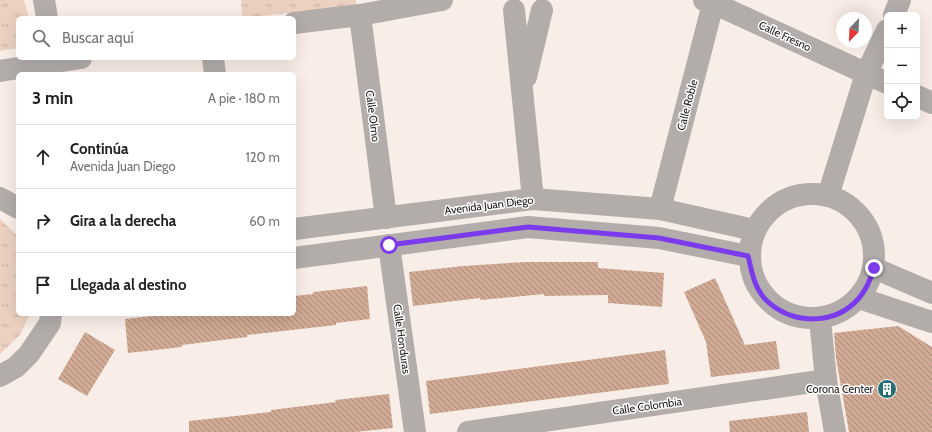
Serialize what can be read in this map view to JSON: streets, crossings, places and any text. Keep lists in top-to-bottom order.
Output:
{
  "streets": {
    "street": [
      "Calle Fresno",
      "Calle Roble",
      "Calle Olmo",
      "Avenida Juan Diego",
      "Calle Honduras",
      "Calle Colombia"
    ]
  },
  "crossings": [
    ["Calle Fresno", "Calle Roble"],
    ["Calle Roble", "Avenida Juan Diego"],
    ["Calle Olmo", "Avenida Juan Diego"]
  ],
  "places": {
    "building": ["Corona Center"]
  },
  "north": "bottom left",
  "page": {
    "map_buttons": ["+", "−"],
    "search": "Buscar aquí",
    "heading": ["3 min", "A pie · 180 m"],
    "list": [
      ["Continúa", "Avenida Juan Diego", "120 m"],
      ["Gira a la derecha", "60 m"],
      "Llegada al destino"
    ]
  }
}
